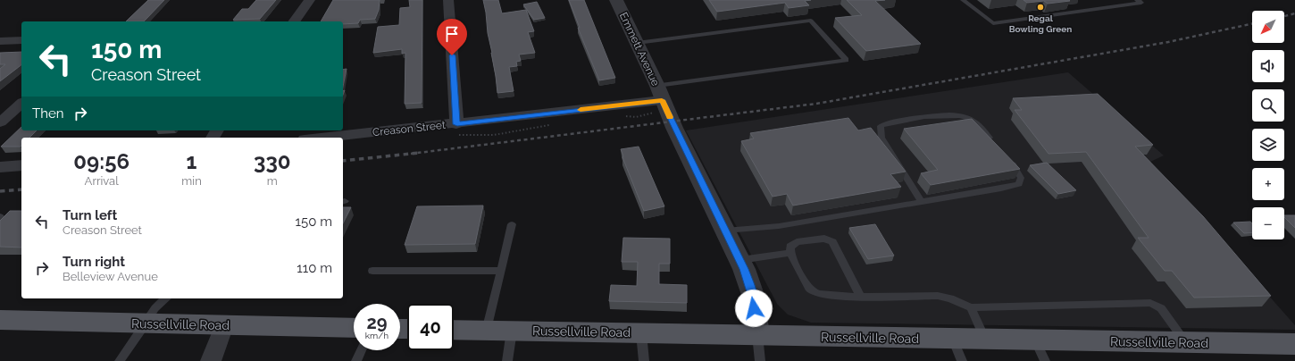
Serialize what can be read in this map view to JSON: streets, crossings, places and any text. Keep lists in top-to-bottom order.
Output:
{
  "streets": {
    "main road": ["Russellville Road"],
    "street": ["Emmett Avenue", "Creason Street"]
  },
  "crossings": [
    ["Emmett Avenue", "Creason Street"],
    ["Emmett Avenue", "Russellville Road"]
  ],
  "places": ["Regal Bowling Green"],
  "north": "bottom left",
  "page": {
    "map_buttons": ["+", "−"],
    "turn": ["150 m", "Creason Street"],
    "then": "Then",
    "eta": [
      "09:56",
      "Arrival",
      "1",
      "min",
      "330",
      "m"
    ],
    "list": [
      {
        "name": "Turn left",
        "note": "Creason Street",
        "value": "150 m"
      },
      {
        "name": "Turn right",
        "note": "Belleview Avenue",
        "value": "110 m"
      }
    ],
    "speed": "29 km/h",
    "limit": "40"
  }
}
